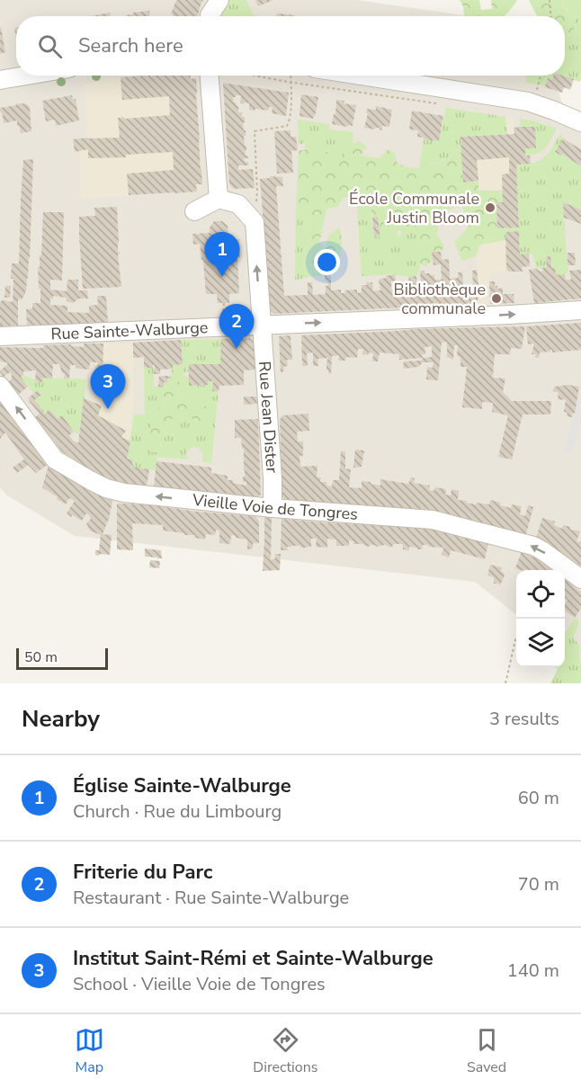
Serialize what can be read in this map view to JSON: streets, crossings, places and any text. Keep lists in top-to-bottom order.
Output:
{
  "streets": {
    "street": ["Rue Sainte-Walburge", "Rue Jean Dister", "Vieille Voie de Tongres"]
  },
  "crossings": [
    ["Rue Sainte-Walburge", "Rue Jean Dister"],
    ["Rue Jean Dister", "Vieille Voie de Tongres"]
  ],
  "one_way": ["Rue Sainte-Walburge", "Rue Jean Dister", "Vieille Voie de Tongres"],
  "places": ["École Communale Justin Bloom", "Bibliothèque communale"],
  "scale_bar": "50 m",
  "page": {
    "search": "Search here",
    "pins": ["1", "2", "3"],
    "scale": "50 m",
    "heading": ["Nearby", "3 results"],
    "list": [
      {
        "mark": "1",
        "name": "Église Sainte-Walburge",
        "note": "Church · Rue du Limbourg",
        "value": "60 m"
      },
      {
        "mark": "2",
        "name": "Friterie du Parc",
        "note": "Restaurant · Rue Sainte-Walburge",
        "value": "70 m"
      },
      {
        "mark": "3",
        "name": "Institut Saint-Rémi et Sainte-Walburge",
        "note": "School · Vieille Voie de Tongres",
        "value": "140 m"
      }
    ],
    "nav": ["Map", "Directions", "Saved"]
  }
}
